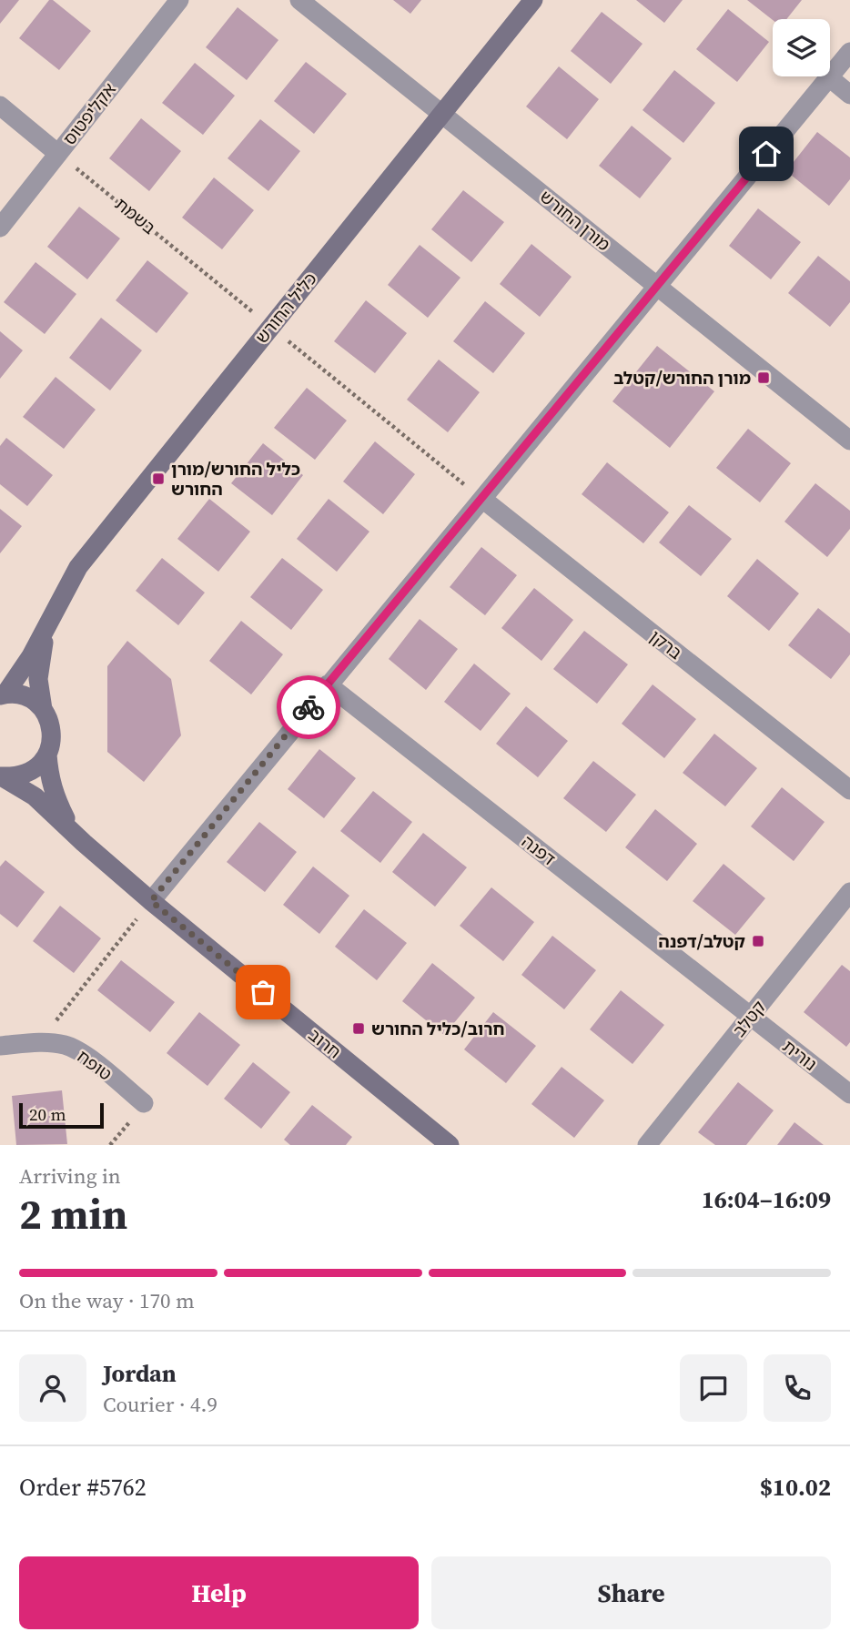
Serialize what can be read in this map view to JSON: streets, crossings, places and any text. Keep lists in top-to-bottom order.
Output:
{
  "streets": {
    "street": [
      "אקליפטוס",
      "מורן החורש",
      "כליל החורש",
      "ברקן",
      "דפנה",
      "קטלב",
      "חרוב",
      "נורית",
      "טופח"
    ],
    "path": ["בשמת"]
  },
  "crossings": [
    ["אקליפטוס", "בשמת"],
    ["בשמת", "כליל החורש"],
    ["בשמת", "ברקן"],
    ["מורן החורש", "כליל החורש"],
    ["כליל החורש", "חרוב"],
    ["דפנה", "קטלב"],
    ["דפנה", "נורית"],
    ["קטלב", "נורית"]
  ],
  "places": {
    "transit": [
      "מורן החורש/קטלב",
      "כליל החורש/מורן החורש",
      "קטלב/דפנה",
      "חרוב/כליל החורש"
    ]
  },
  "scale_bar": "20 m",
  "page": {
    "scale": "20 m",
    "heading": ["2 min", "Arriving in", "16:04–16:09"],
    "panel": [
      "Jordan",
      "Courier · 4.9",
      "Order #5762",
      "$10.02"
    ],
    "bar": "On the way · 170 m",
    "buttons": ["Help", "Share"]
  }
}
